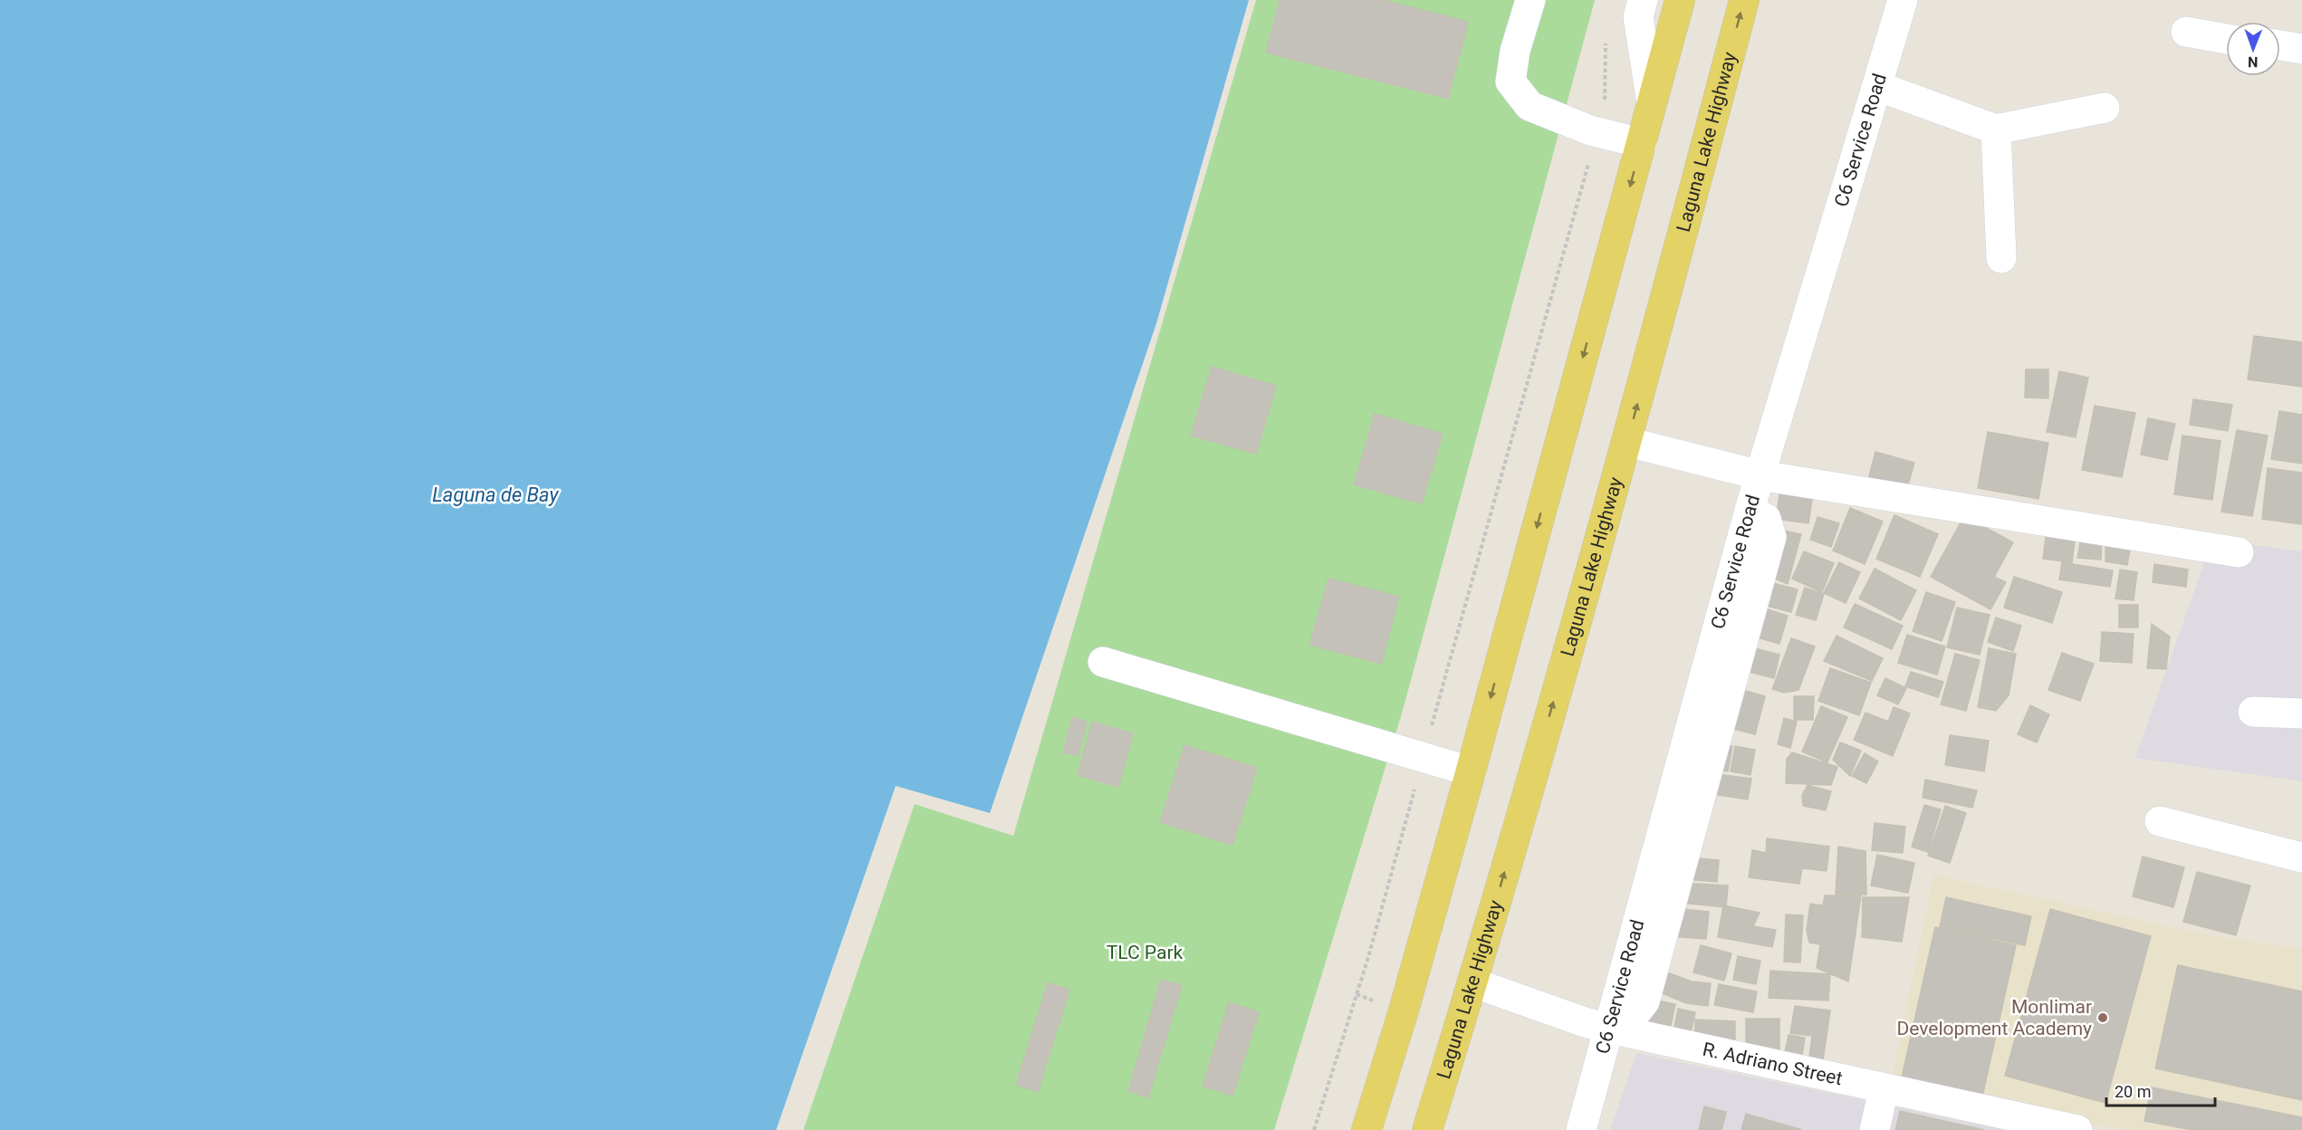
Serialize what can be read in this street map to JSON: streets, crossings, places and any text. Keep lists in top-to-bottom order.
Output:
{
  "streets": {
    "main road": ["Laguna Lake Highway"],
    "street": ["C6 Service Road", "R. Adriano Street"]
  },
  "crossings": [
    ["C6 Service Road", "R. Adriano Street"],
    ["Laguna Lake Highway", "R. Adriano Street"]
  ],
  "water": ["Laguna de Bay"],
  "parks": ["TLC Park"],
  "places": ["Monlimar Development Academy"],
  "scale_bar": "20 m",
  "north": "bottom"
}
